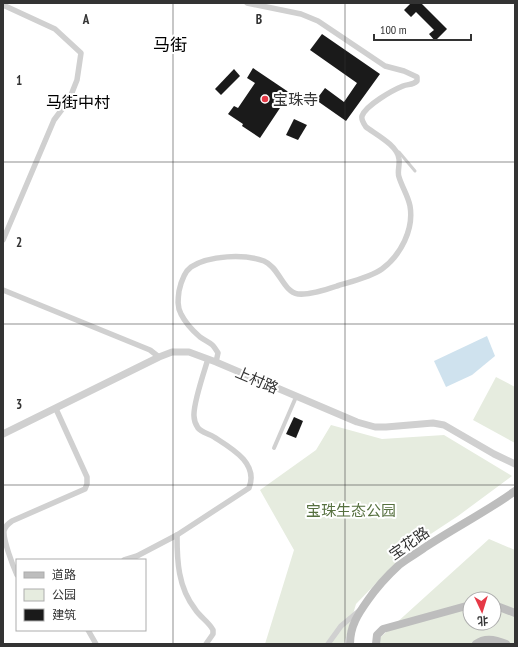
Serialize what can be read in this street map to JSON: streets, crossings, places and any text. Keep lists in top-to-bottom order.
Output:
{
  "streets": {
    "main road": ["宝花路"],
    "street": ["上村路"]
  },
  "districts": ["马街", "马街中村"],
  "parks": ["宝珠生态公园"],
  "places": ["宝珠寺"],
  "legend": ["道路", "公园", "建筑"],
  "scale_bar": "100 m",
  "north": "bottom",
  "grid": {
    "columns": ["A", "B"],
    "rows": ["1", "2", "3"]
  }
}
